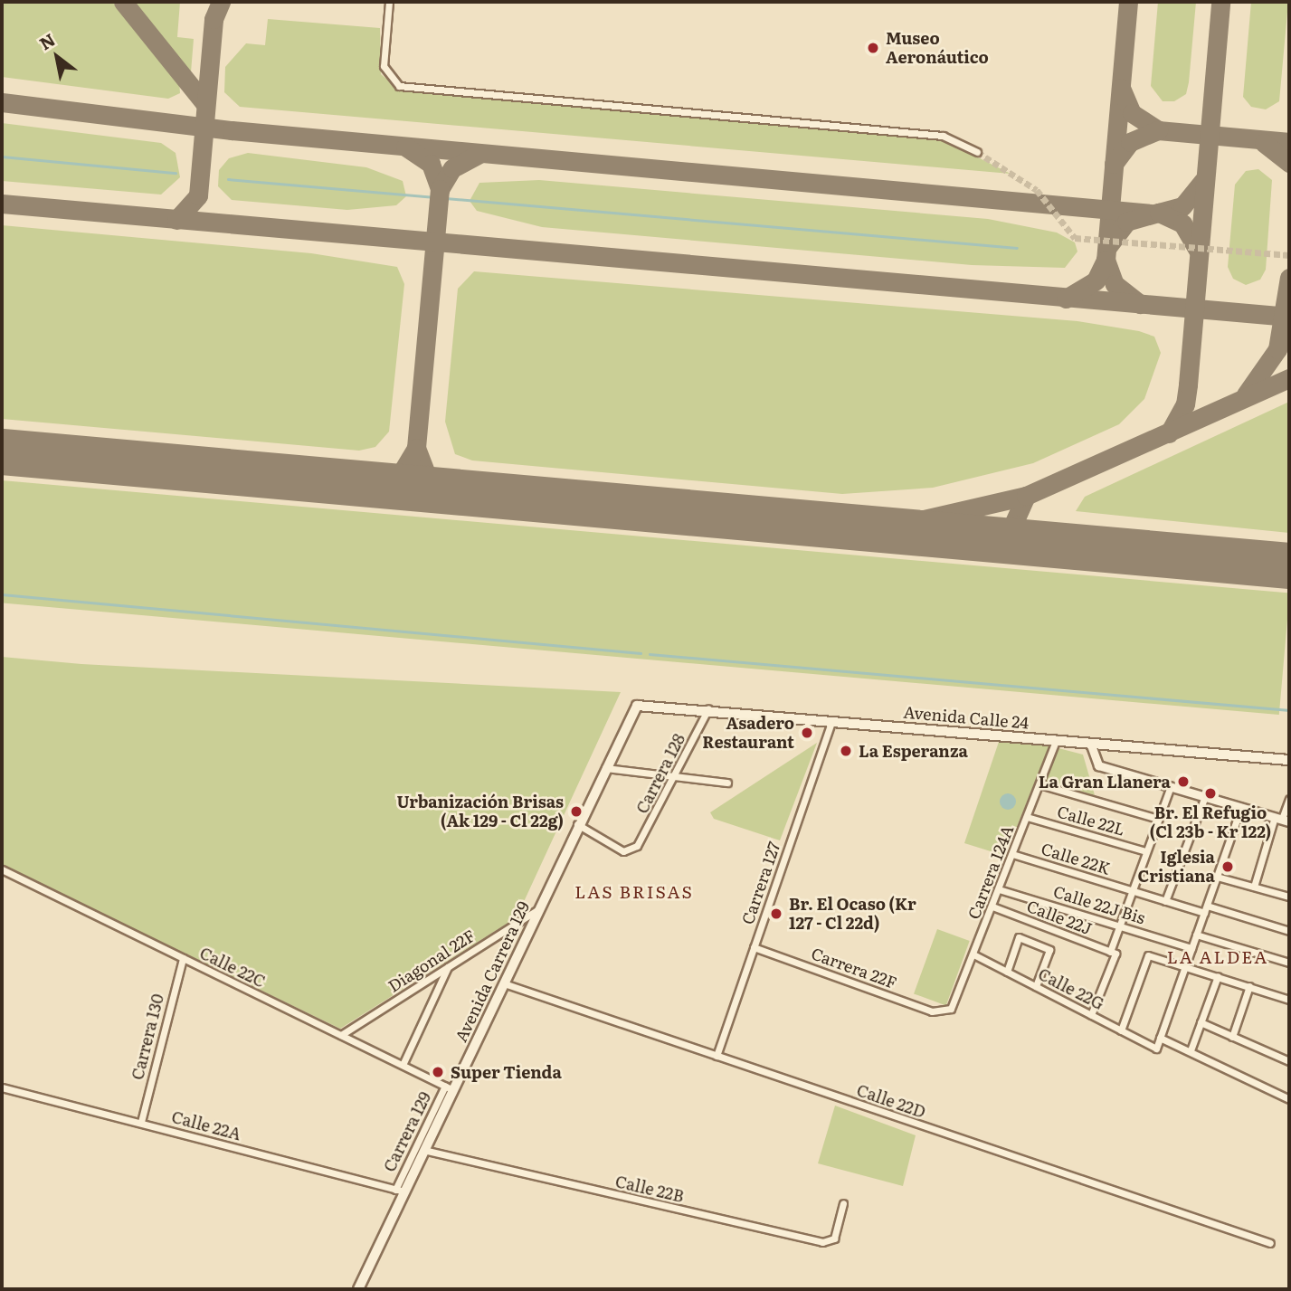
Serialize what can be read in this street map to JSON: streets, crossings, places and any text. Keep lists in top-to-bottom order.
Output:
{
  "streets": {
    "main road": ["Avenida Calle 24", "Avenida Carrera 129"],
    "street": [
      "Carrera 128",
      "Calle 22L",
      "Calle 22K",
      "Carrera 124A",
      "Carrera 127",
      "Calle 22J Bis",
      "Calle 22J",
      "Diagonal 22F",
      "Calle 22C",
      "Carrera 22F",
      "Calle 22G",
      "Carrera 130",
      "Calle 22D",
      "Calle 22A",
      "Carrera 129",
      "Calle 22B"
    ]
  },
  "crossings": [
    ["Avenida Calle 24", "Carrera 128"],
    ["Avenida Calle 24", "Carrera 124A"],
    ["Avenida Calle 24", "Carrera 127"],
    ["Avenida Calle 24", "Avenida Carrera 129"],
    ["Carrera 128", "Avenida Carrera 129"],
    ["Calle 22L", "Carrera 124A"],
    ["Calle 22K", "Carrera 124A"],
    ["Carrera 124A", "Calle 22J Bis"],
    ["Carrera 124A", "Calle 22J"],
    ["Carrera 124A", "Carrera 22F"],
    ["Carrera 124A", "Calle 22G"],
    ["Carrera 127", "Carrera 22F"],
    ["Carrera 127", "Calle 22D"],
    ["Diagonal 22F", "Calle 22C"],
    ["Diagonal 22F", "Avenida Carrera 129"],
    ["Calle 22C", "Avenida Carrera 129"],
    ["Calle 22C", "Carrera 130"],
    ["Calle 22C", "Carrera 129"],
    ["Avenida Carrera 129", "Calle 22D"],
    ["Avenida Carrera 129", "Calle 22A"],
    ["Avenida Carrera 129", "Carrera 129"],
    ["Avenida Carrera 129", "Calle 22B"],
    ["Carrera 130", "Calle 22A"],
    ["Calle 22A", "Carrera 129"]
  ],
  "districts": ["LAS BRISAS", "LA ALDEA"],
  "places": [
    "Museo Aeronáutico",
    "Asadero Restaurant",
    "La Esperanza",
    "La Gran Llanera",
    "Br. El Refugio (Cl 23b - Kr 122)",
    "Urbanización Brisas (Ak 129 - Cl 22g)",
    "Iglesia Cristiana",
    "Br. El Ocaso (Kr 127 - Cl 22d)",
    "Super Tienda"
  ],
  "north": "top left"
}
